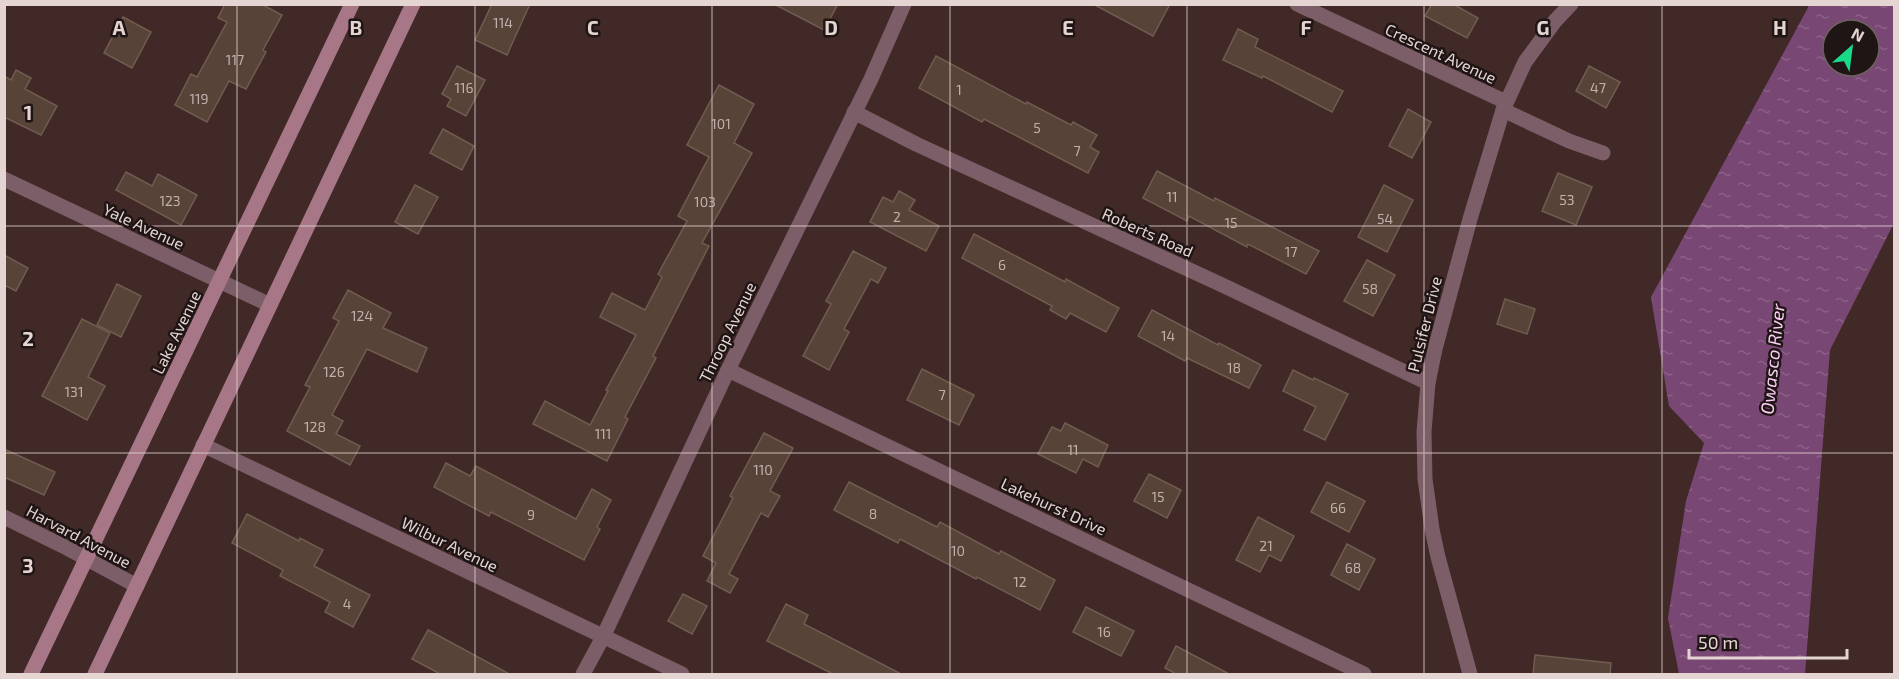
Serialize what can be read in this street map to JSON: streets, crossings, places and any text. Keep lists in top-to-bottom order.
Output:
{
  "streets": {
    "main road": ["Lake Avenue"],
    "street": [
      "Crescent Avenue",
      "Yale Avenue",
      "Roberts Road",
      "Pulsifer Drive",
      "Throop Avenue",
      "Lakehurst Drive",
      "Harvard Avenue",
      "Wilbur Avenue"
    ]
  },
  "crossings": [
    ["Crescent Avenue", "Pulsifer Drive"],
    ["Yale Avenue", "Lake Avenue"],
    ["Roberts Road", "Pulsifer Drive"],
    ["Roberts Road", "Throop Avenue"],
    ["Lake Avenue", "Harvard Avenue"],
    ["Throop Avenue", "Lakehurst Drive"],
    ["Throop Avenue", "Wilbur Avenue"]
  ],
  "water": ["Owasco River"],
  "house_numbers": [
    "114",
    "117",
    "116",
    "47",
    "1",
    "119",
    "101",
    "5",
    "7",
    "11",
    "53",
    "123",
    "103",
    "2",
    "54",
    "15",
    "17",
    "6",
    "58",
    "124",
    "14",
    "18",
    "126",
    "131",
    "7",
    "128",
    "111",
    "11",
    "110",
    "15",
    "66",
    "8",
    "9",
    "21",
    "10",
    "68",
    "12",
    "4",
    "16"
  ],
  "scale_bar": "50 m",
  "north": "top right",
  "grid": {
    "columns": [
      "A",
      "B",
      "C",
      "D",
      "E",
      "F",
      "G",
      "H"
    ],
    "rows": ["1", "2", "3"]
  }
}
